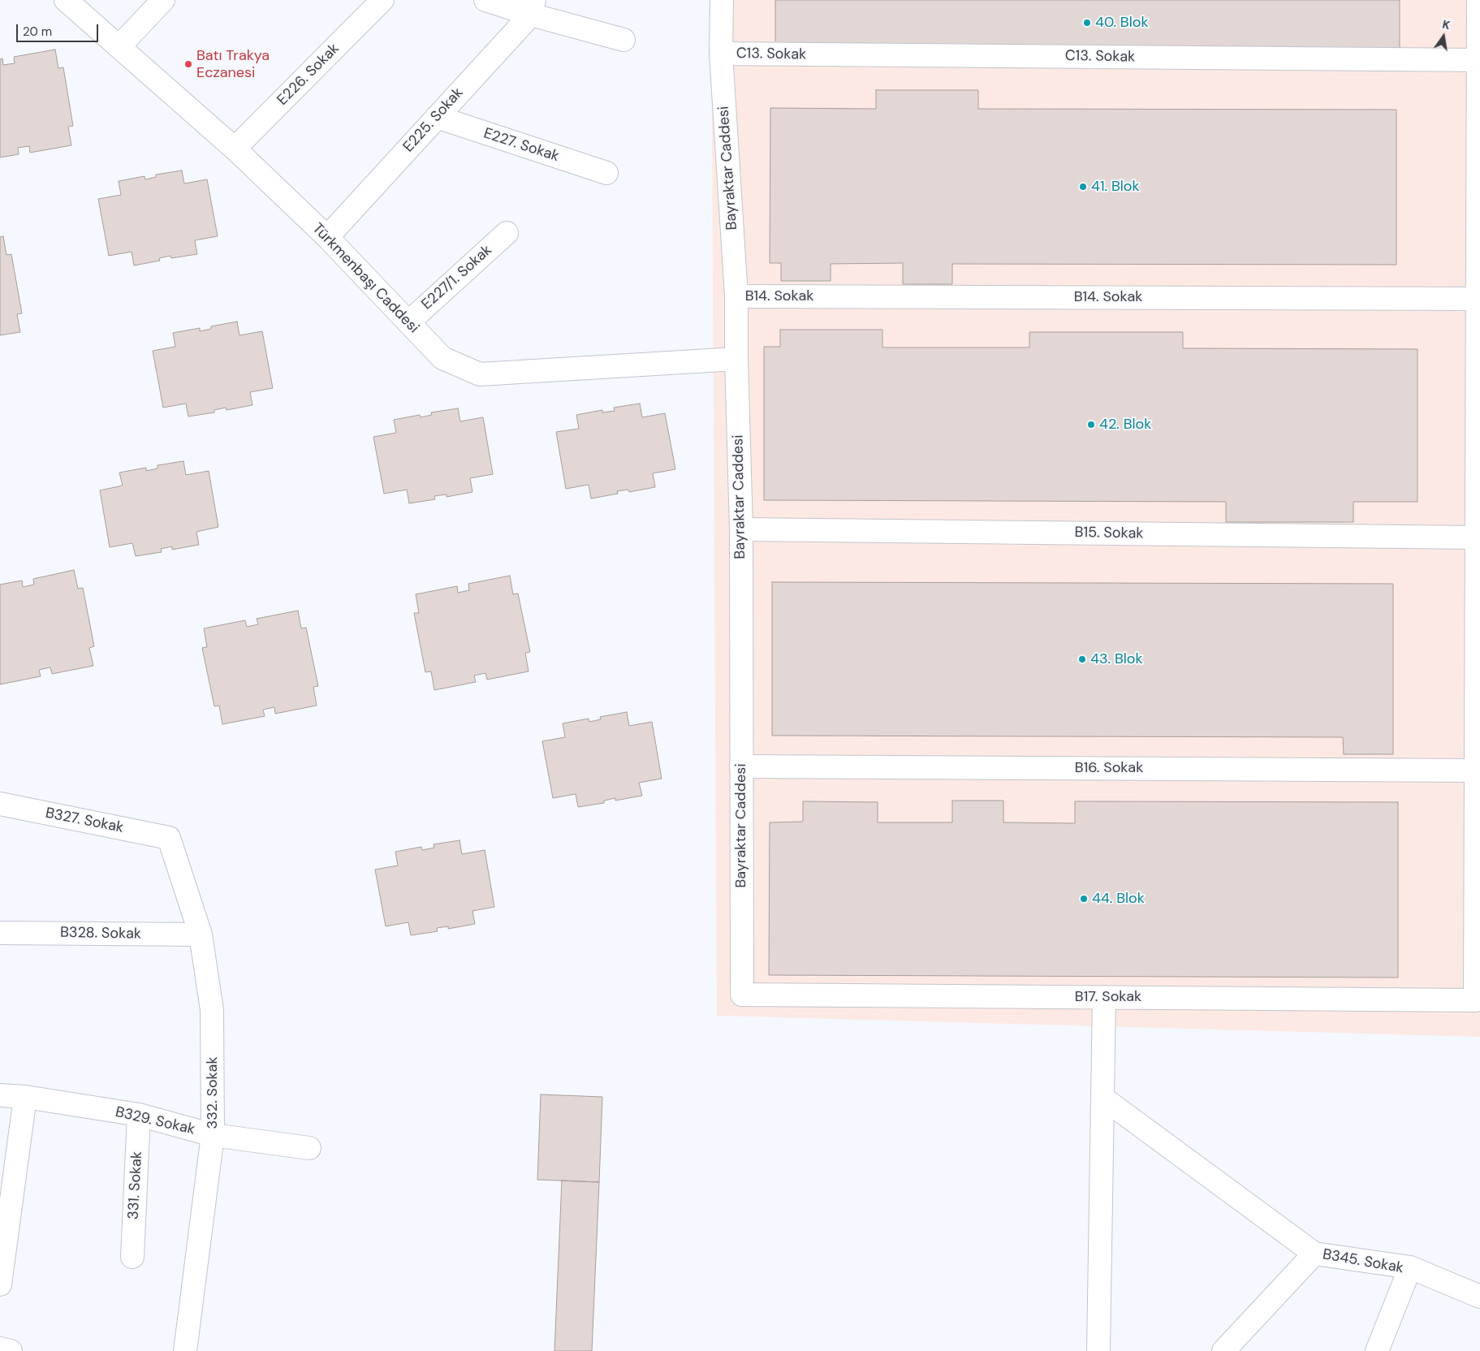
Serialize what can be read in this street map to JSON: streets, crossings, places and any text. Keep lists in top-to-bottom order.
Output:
{
  "streets": {
    "street": [
      "C13. Sokak",
      "E226. Sokak",
      "E225. Sokak",
      "E227. Sokak",
      "Bayraktar Caddesi",
      "E227/1. Sokak",
      "Türkmenbaşı Caddesi",
      "B14. Sokak",
      "B15. Sokak",
      "B16. Sokak",
      "B327. Sokak",
      "B328. Sokak",
      "B17. Sokak",
      "332. Sokak",
      "B329. Sokak",
      "331. Sokak",
      "B345. Sokak"
    ]
  },
  "crossings": [
    ["C13. Sokak", "Bayraktar Caddesi"],
    ["E226. Sokak", "Türkmenbaşı Caddesi"],
    ["E225. Sokak", "E227. Sokak"],
    ["E225. Sokak", "Türkmenbaşı Caddesi"],
    ["Bayraktar Caddesi", "Türkmenbaşı Caddesi"],
    ["Bayraktar Caddesi", "B14. Sokak"],
    ["Bayraktar Caddesi", "B15. Sokak"],
    ["Bayraktar Caddesi", "B16. Sokak"],
    ["Bayraktar Caddesi", "B17. Sokak"],
    ["E227/1. Sokak", "Türkmenbaşı Caddesi"],
    ["B16. Sokak", "B17. Sokak"],
    ["B327. Sokak", "332. Sokak"],
    ["B328. Sokak", "332. Sokak"],
    ["332. Sokak", "B329. Sokak"],
    ["B329. Sokak", "331. Sokak"]
  ],
  "places": [
    "40. Blok",
    "Batı Trakya Eczanesi",
    "41. Blok",
    "42. Blok",
    "43. Blok",
    "44. Blok"
  ],
  "scale_bar": "20 m",
  "north": "top"
}
